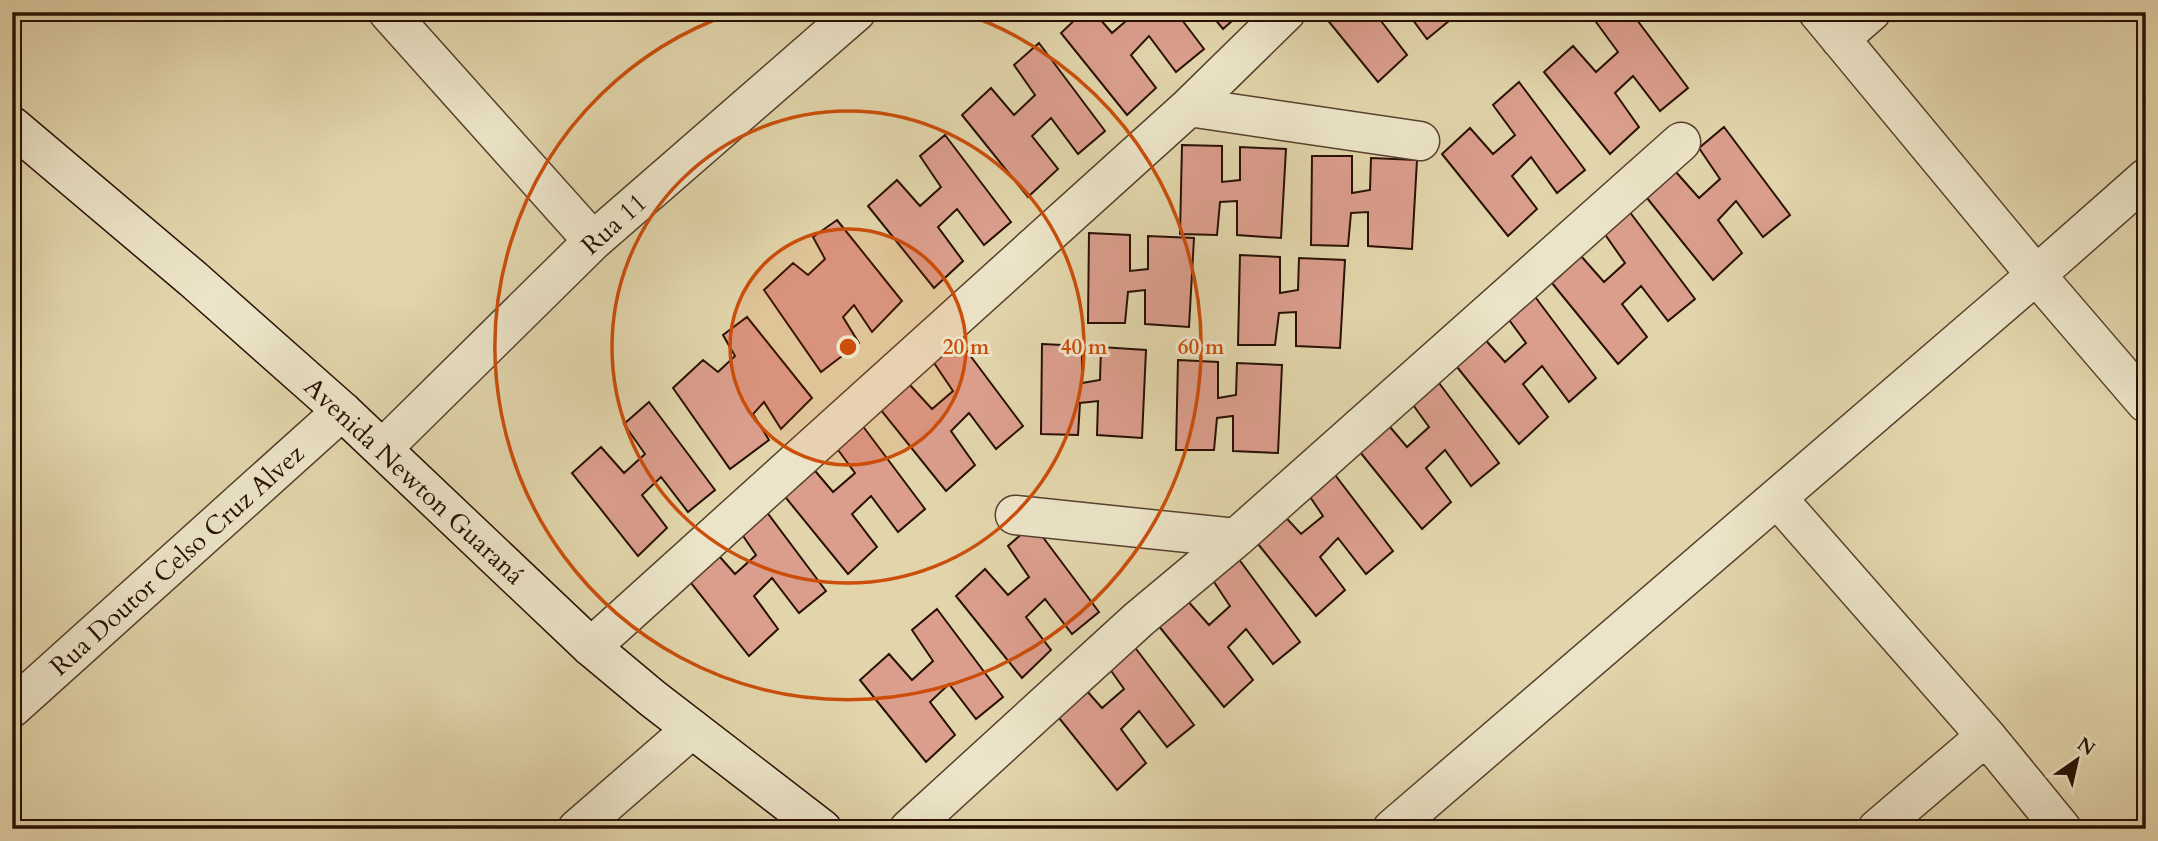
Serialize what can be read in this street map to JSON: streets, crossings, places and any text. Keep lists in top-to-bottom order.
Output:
{
  "streets": {
    "street": ["Rua 11", "Avenida Newton Guaraná", "Rua Doutor Celso Cruz Alvez"]
  },
  "crossings": [
    ["Rua 11", "Avenida Newton Guaraná"],
    ["Avenida Newton Guaraná", "Rua Doutor Celso Cruz Alvez"]
  ],
  "north": "top right",
  "rings": ["20 m", "40 m", "60 m"]
}
